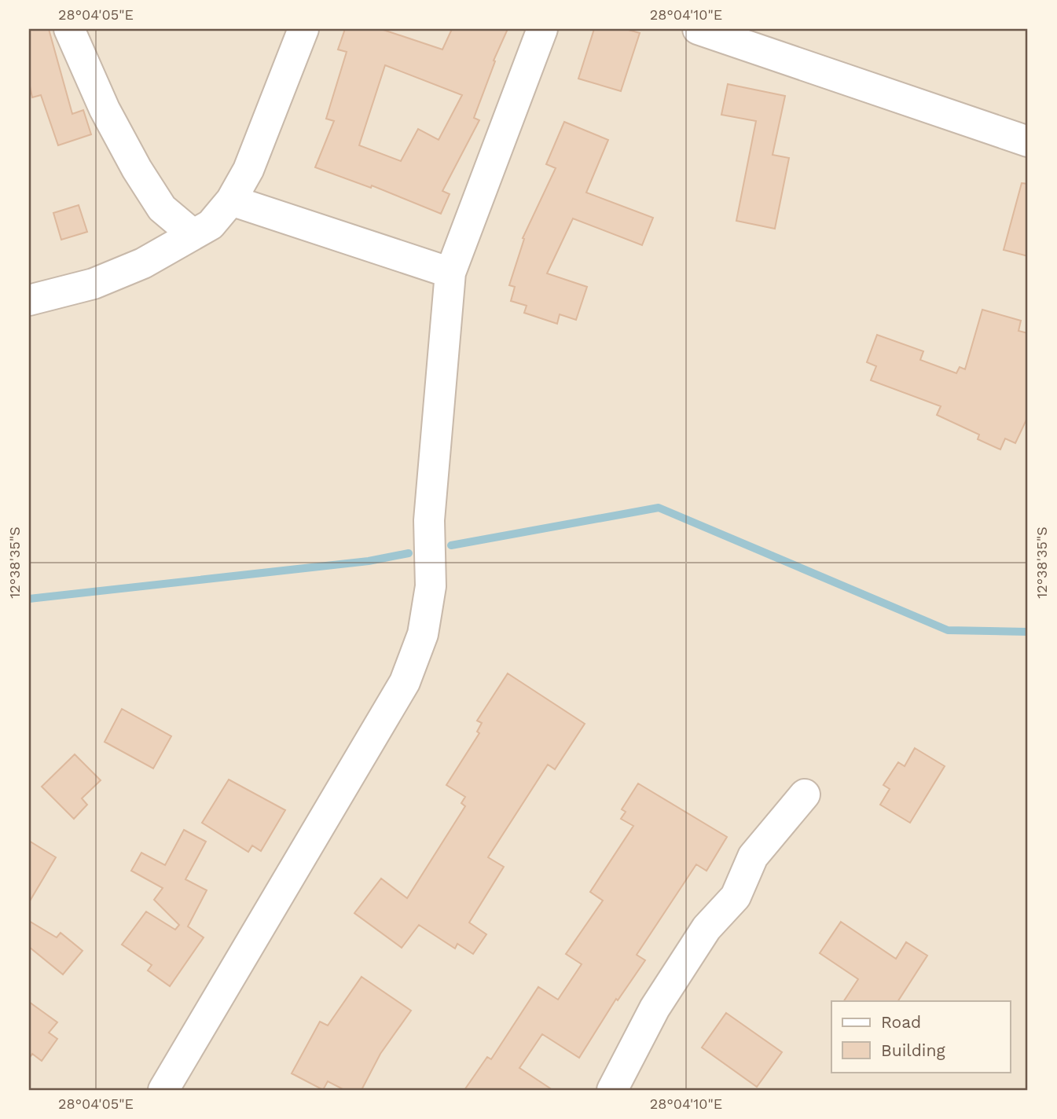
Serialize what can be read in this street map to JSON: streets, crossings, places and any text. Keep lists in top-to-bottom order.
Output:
{
  "legend": ["Road", "Building"],
  "coordinates": ["28°04'05\"E", "28°04'10\"E", "12°38'35\"S"]
}
